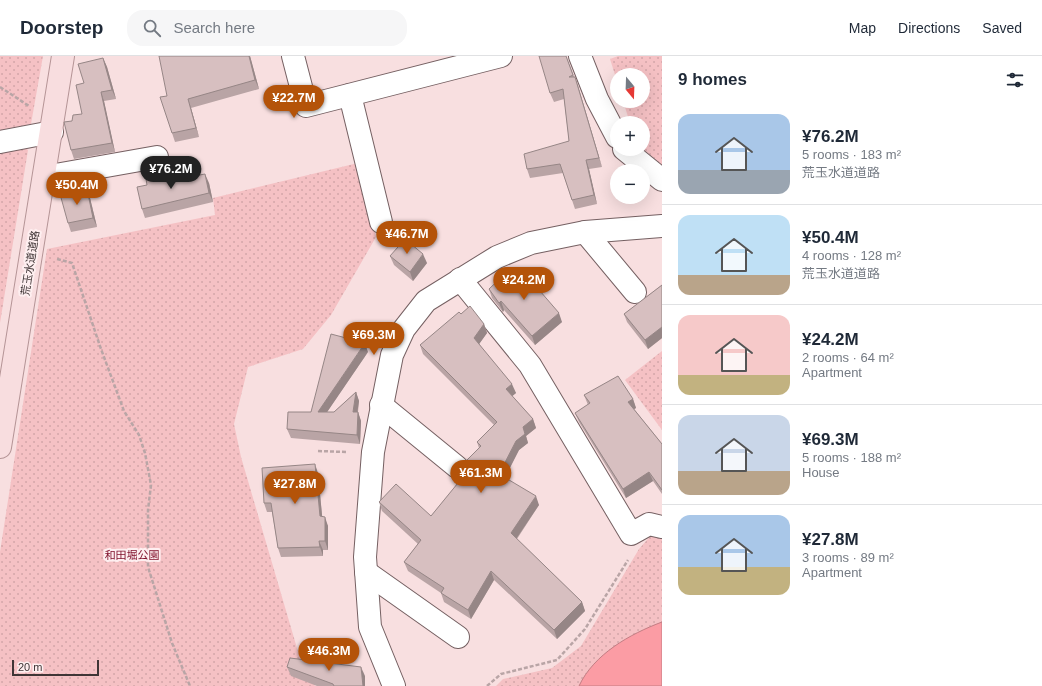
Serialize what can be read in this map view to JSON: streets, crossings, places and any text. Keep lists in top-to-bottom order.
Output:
{
  "streets": {
    "main road": ["荒玉水道道路"]
  },
  "parks": ["和田堀公園"],
  "scale_bar": "20 m",
  "north": "bottom",
  "page": {
    "header": "Doorstep",
    "search": "Search here",
    "nav": ["Map", "Directions", "Saved"],
    "heading": "9 homes",
    "map_buttons": ["+", "−"],
    "price": [
      "¥22.7M",
      "¥76.2M",
      "¥50.4M",
      "¥46.7M",
      "¥24.2M",
      "¥69.3M",
      "¥61.3M",
      "¥27.8M",
      "¥46.3M"
    ],
    "list": [
      {
        "name": "¥76.2M",
        "note": "5 rooms · 183 m² · 荒玉水道道路"
      },
      {
        "name": "¥50.4M",
        "note": "4 rooms · 128 m² · 荒玉水道道路"
      },
      {
        "name": "¥24.2M",
        "note": "2 rooms · 64 m² · Apartment"
      },
      {
        "name": "¥69.3M",
        "note": "5 rooms · 188 m² · House"
      },
      {
        "name": "¥27.8M",
        "note": "3 rooms · 89 m² · Apartment"
      }
    ],
    "scale": "20 m"
  }
}
